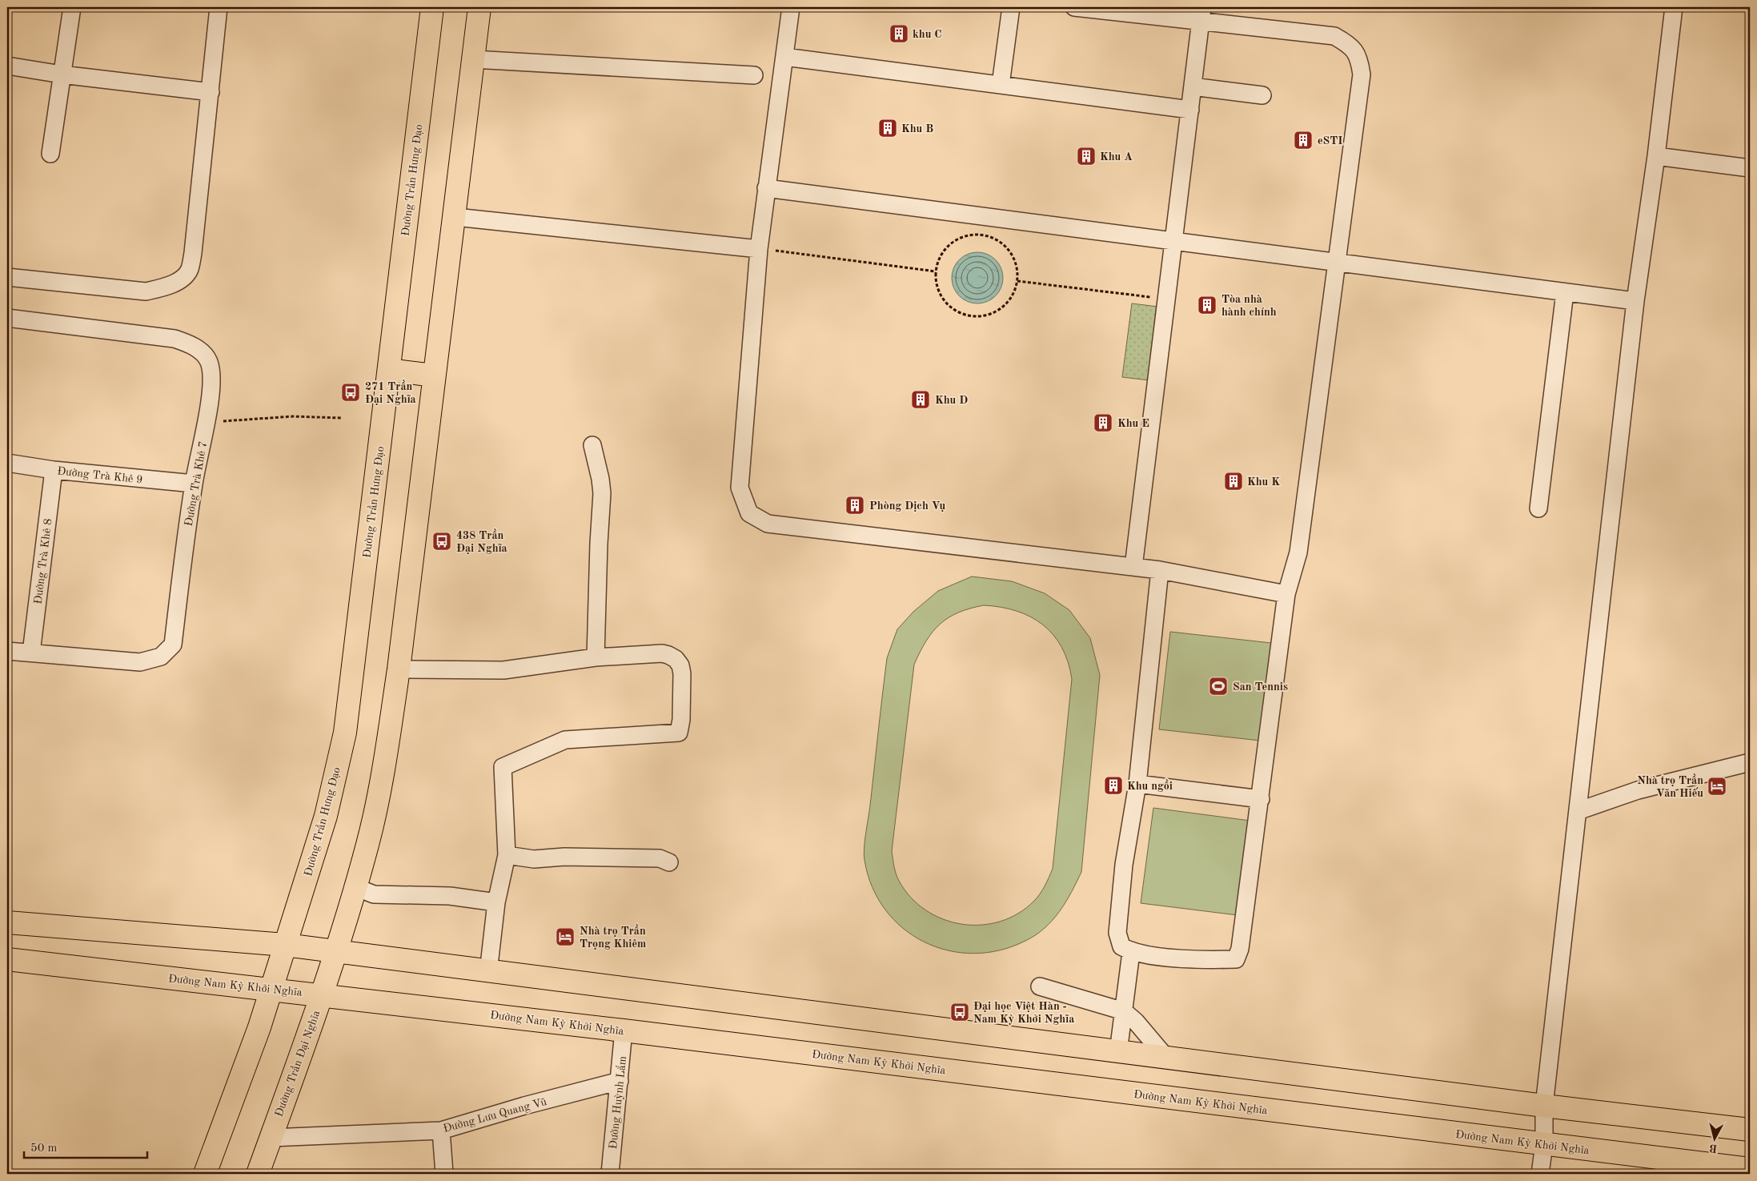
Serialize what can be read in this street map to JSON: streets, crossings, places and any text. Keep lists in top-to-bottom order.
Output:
{
  "streets": {
    "main road": ["Đường Trần Hưng Đạo", "Đường Nam Kỳ Khởi Nghĩa", "Đường Trần Đại Nghĩa"],
    "street": [
      "Đường Trà Khê 9",
      "Đường Trà Khê 7",
      "Đường Trà Khê 8",
      "Đường Huỳnh Lắm",
      "Đường Lưu Quang Vũ"
    ]
  },
  "crossings": [
    ["Đường Trần Hưng Đạo", "Đường Nam Kỳ Khởi Nghĩa"],
    ["Đường Trà Khê 9", "Đường Trà Khê 7"],
    ["Đường Trà Khê 9", "Đường Trà Khê 8"],
    ["Đường Trà Khê 7", "Đường Trà Khê 8"],
    ["Đường Nam Kỳ Khởi Nghĩa", "Đường Trần Đại Nghĩa"],
    ["Đường Nam Kỳ Khởi Nghĩa", "Đường Huỳnh Lắm"],
    ["Đường Trần Đại Nghĩa", "Đường Lưu Quang Vũ"],
    ["Đường Huỳnh Lắm", "Đường Lưu Quang Vũ"]
  ],
  "places": {
    "building": [
      "khu C",
      "Khu B",
      "eSTI",
      "Khu A",
      "Tòa nhà hành chính",
      "Khu D",
      "Khu E",
      "Khu K",
      "Phòng Dịch Vụ",
      "Khu ngồi"
    ],
    "bus stop": ["271 Trần Đại Nghĩa", "438 Trần Đại Nghĩa", "Đại học Việt Hàn - Nam Kỳ Khởi Nghĩa"],
    "sports": ["San Tennis"],
    "hotel": ["Nhà trọ Trần Văn Hiếu", "Nhà trọ Trần Trọng Khiêm"]
  },
  "scale_bar": "50 m",
  "north": "bottom"
}
